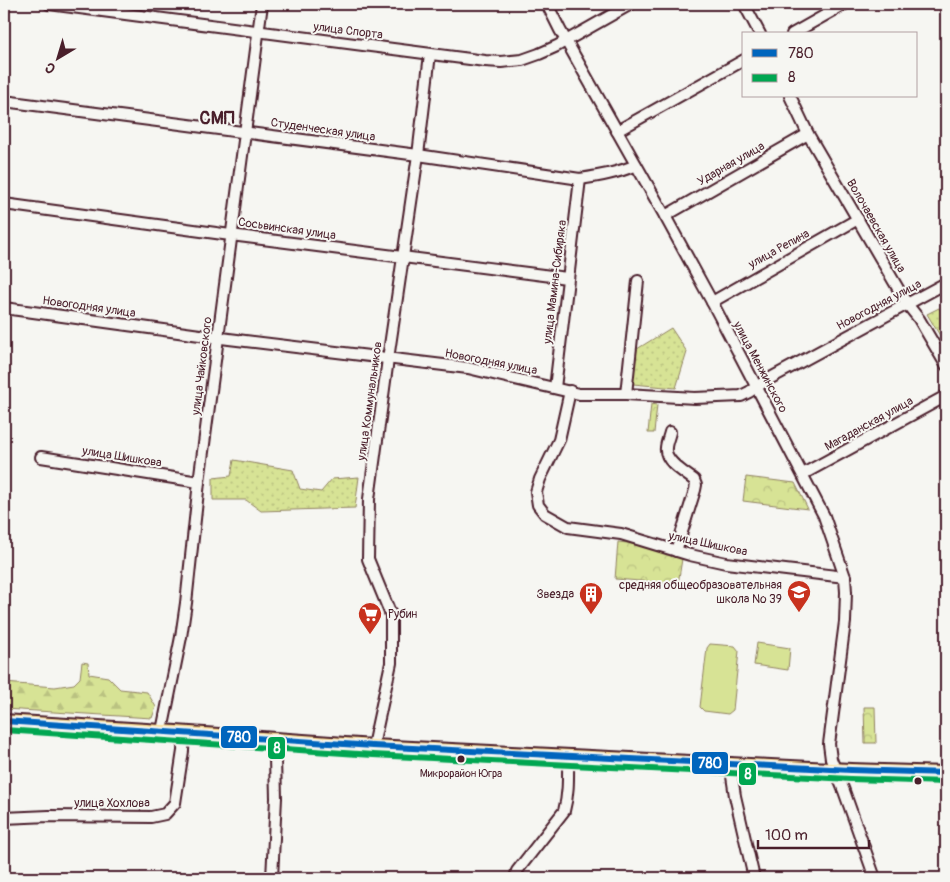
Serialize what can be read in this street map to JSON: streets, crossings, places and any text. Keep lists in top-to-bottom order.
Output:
{
  "streets": {
    "street": [
      "улица Спорта",
      "Студенческая улица",
      "Ударная улица",
      "Волочаевская улица",
      "Сосьвинская улица",
      "улица Репина",
      "улица Мамина-Сибиряка",
      "Новогодняя улица",
      "улица Чайковского",
      "улица Менжинского",
      "улица Коммунальников",
      "Магаданская улица",
      "улица Шишкова",
      "улица Хохлова"
    ]
  },
  "crossings": [
    ["улица Спорта", "улица Чайковского"],
    ["улица Спорта", "улица Менжинского"],
    ["улица Спорта", "улица Коммунальников"],
    ["Студенческая улица", "улица Мамина-Сибиряка"],
    ["Студенческая улица", "улица Чайковского"],
    ["Студенческая улица", "улица Менжинского"],
    ["Студенческая улица", "улица Коммунальников"],
    ["Ударная улица", "Волочаевская улица"],
    ["Ударная улица", "улица Менжинского"],
    ["Волочаевская улица", "улица Репина"],
    ["Волочаевская улица", "Новогодняя улица"],
    ["Сосьвинская улица", "улица Мамина-Сибиряка"],
    ["Сосьвинская улица", "улица Чайковского"],
    ["Сосьвинская улица", "улица Коммунальников"],
    ["улица Репина", "улица Менжинского"],
    ["улица Мамина-Сибиряка", "Новогодняя улица"],
    ["Новогодняя улица", "улица Чайковского"],
    ["Новогодняя улица", "улица Менжинского"],
    ["Новогодняя улица", "улица Коммунальников"],
    ["Новогодняя улица", "улица Шишкова"],
    ["улица Чайковского", "улица Шишкова"],
    ["улица Менжинского", "Магаданская улица"],
    ["улица Менжинского", "улица Шишкова"]
  ],
  "districts": ["СМП"],
  "places": {
    "school or university": ["средняя общеобразовательная школа № 39"],
    "building": ["Звезда"],
    "supermarket": ["Рубин"],
    "other": ["Микрорайон Югра"]
  },
  "lines": ["transit line 780", "transit line 8"],
  "legend": ["780", "8"],
  "scale_bar": "100 m",
  "north": "bottom left"
}
